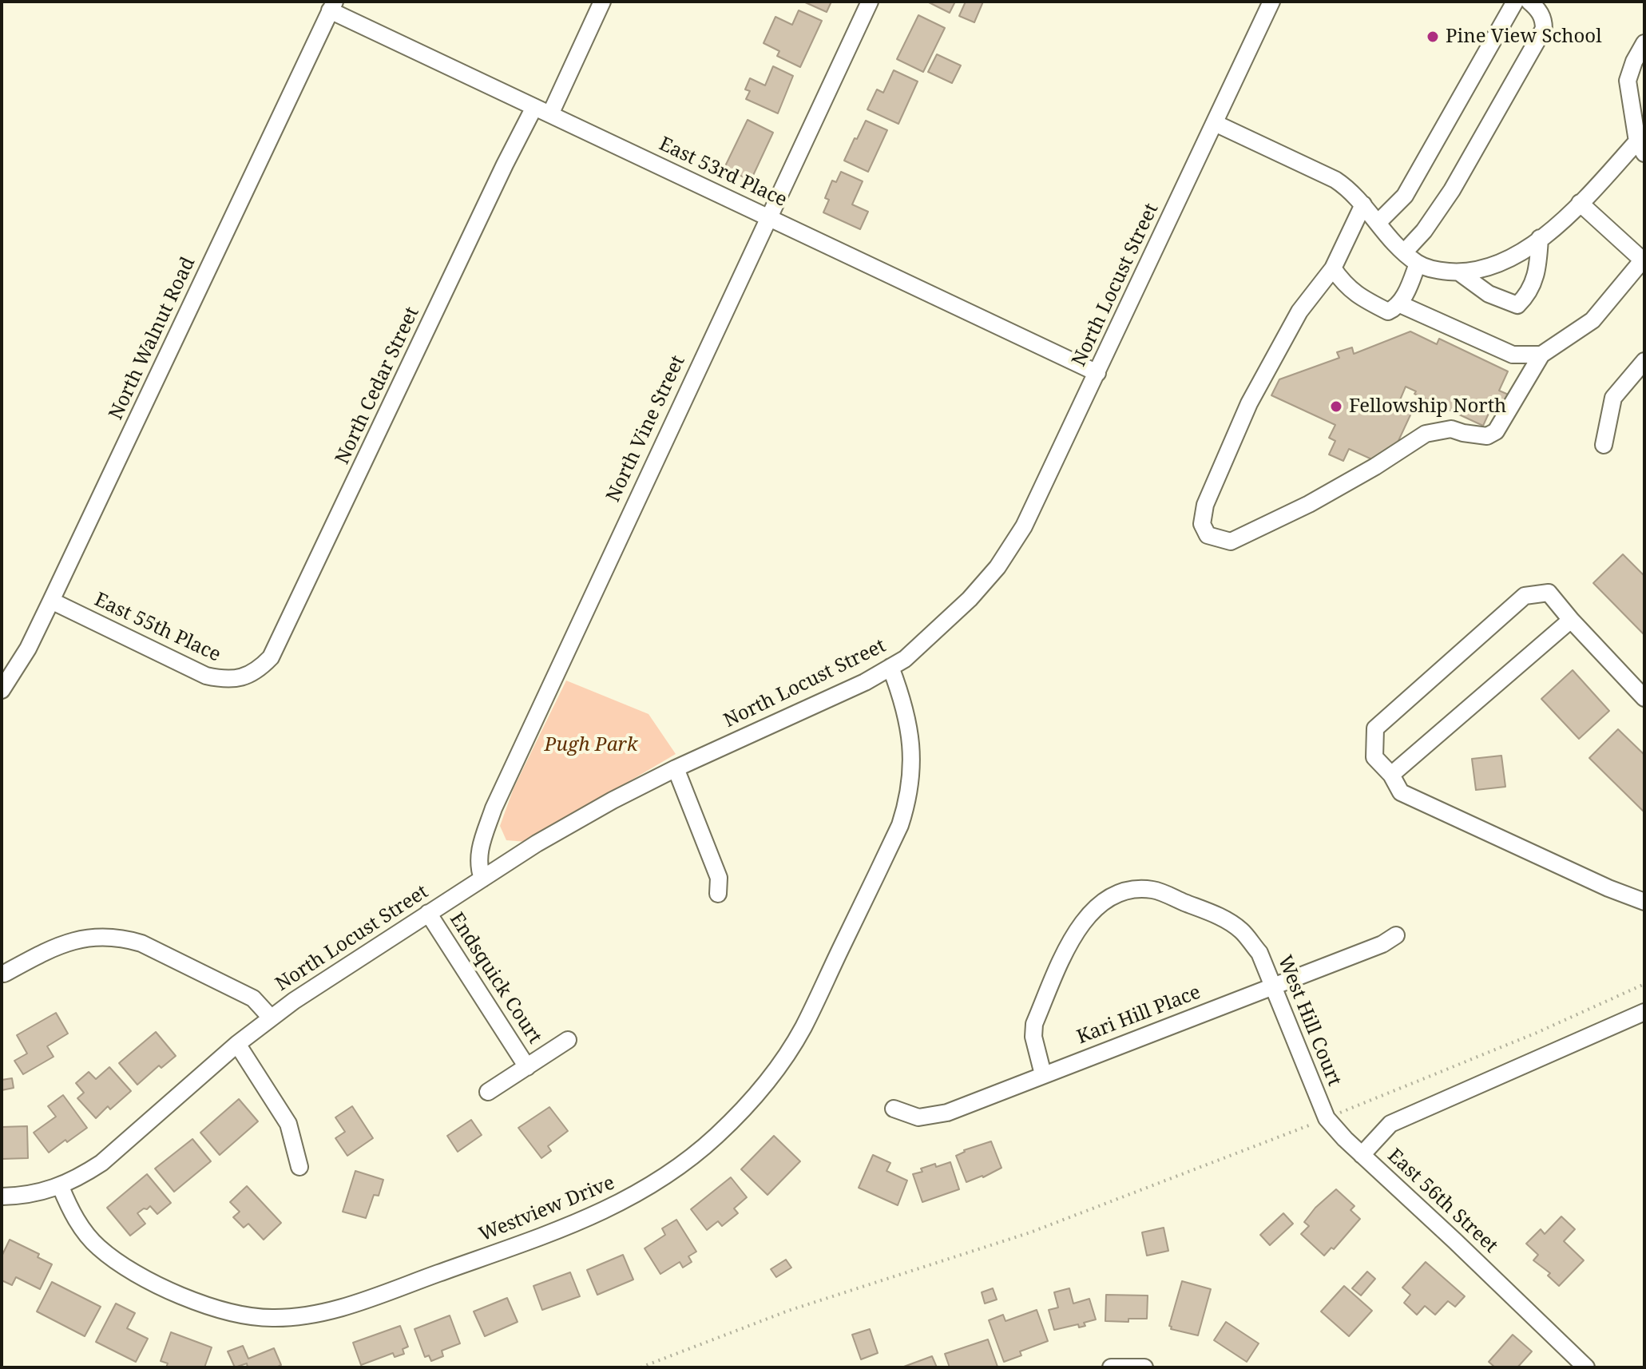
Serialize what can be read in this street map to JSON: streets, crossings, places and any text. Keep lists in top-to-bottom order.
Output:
{
  "streets": {
    "street": [
      "East 53rd Place",
      "North Locust Street",
      "North Walnut Road",
      "North Cedar Street",
      "North Vine Street",
      "East 55th Place",
      "Endsquick Court",
      "Kari Hill Place",
      "West Hill Court",
      "East 56th Street",
      "Westview Drive"
    ]
  },
  "crossings": [
    ["East 53rd Place", "North Locust Street"],
    ["East 53rd Place", "North Walnut Road"],
    ["East 53rd Place", "North Cedar Street"],
    ["East 53rd Place", "North Vine Street"],
    ["North Locust Street", "North Vine Street"],
    ["North Locust Street", "Endsquick Court"],
    ["North Locust Street", "Westview Drive"],
    ["North Walnut Road", "East 55th Place"],
    ["North Cedar Street", "East 55th Place"],
    ["Kari Hill Place", "West Hill Court"],
    ["West Hill Court", "East 56th Street"]
  ],
  "parks": ["Pugh Park"],
  "places": ["Pine View School", "Fellowship North"]
}
